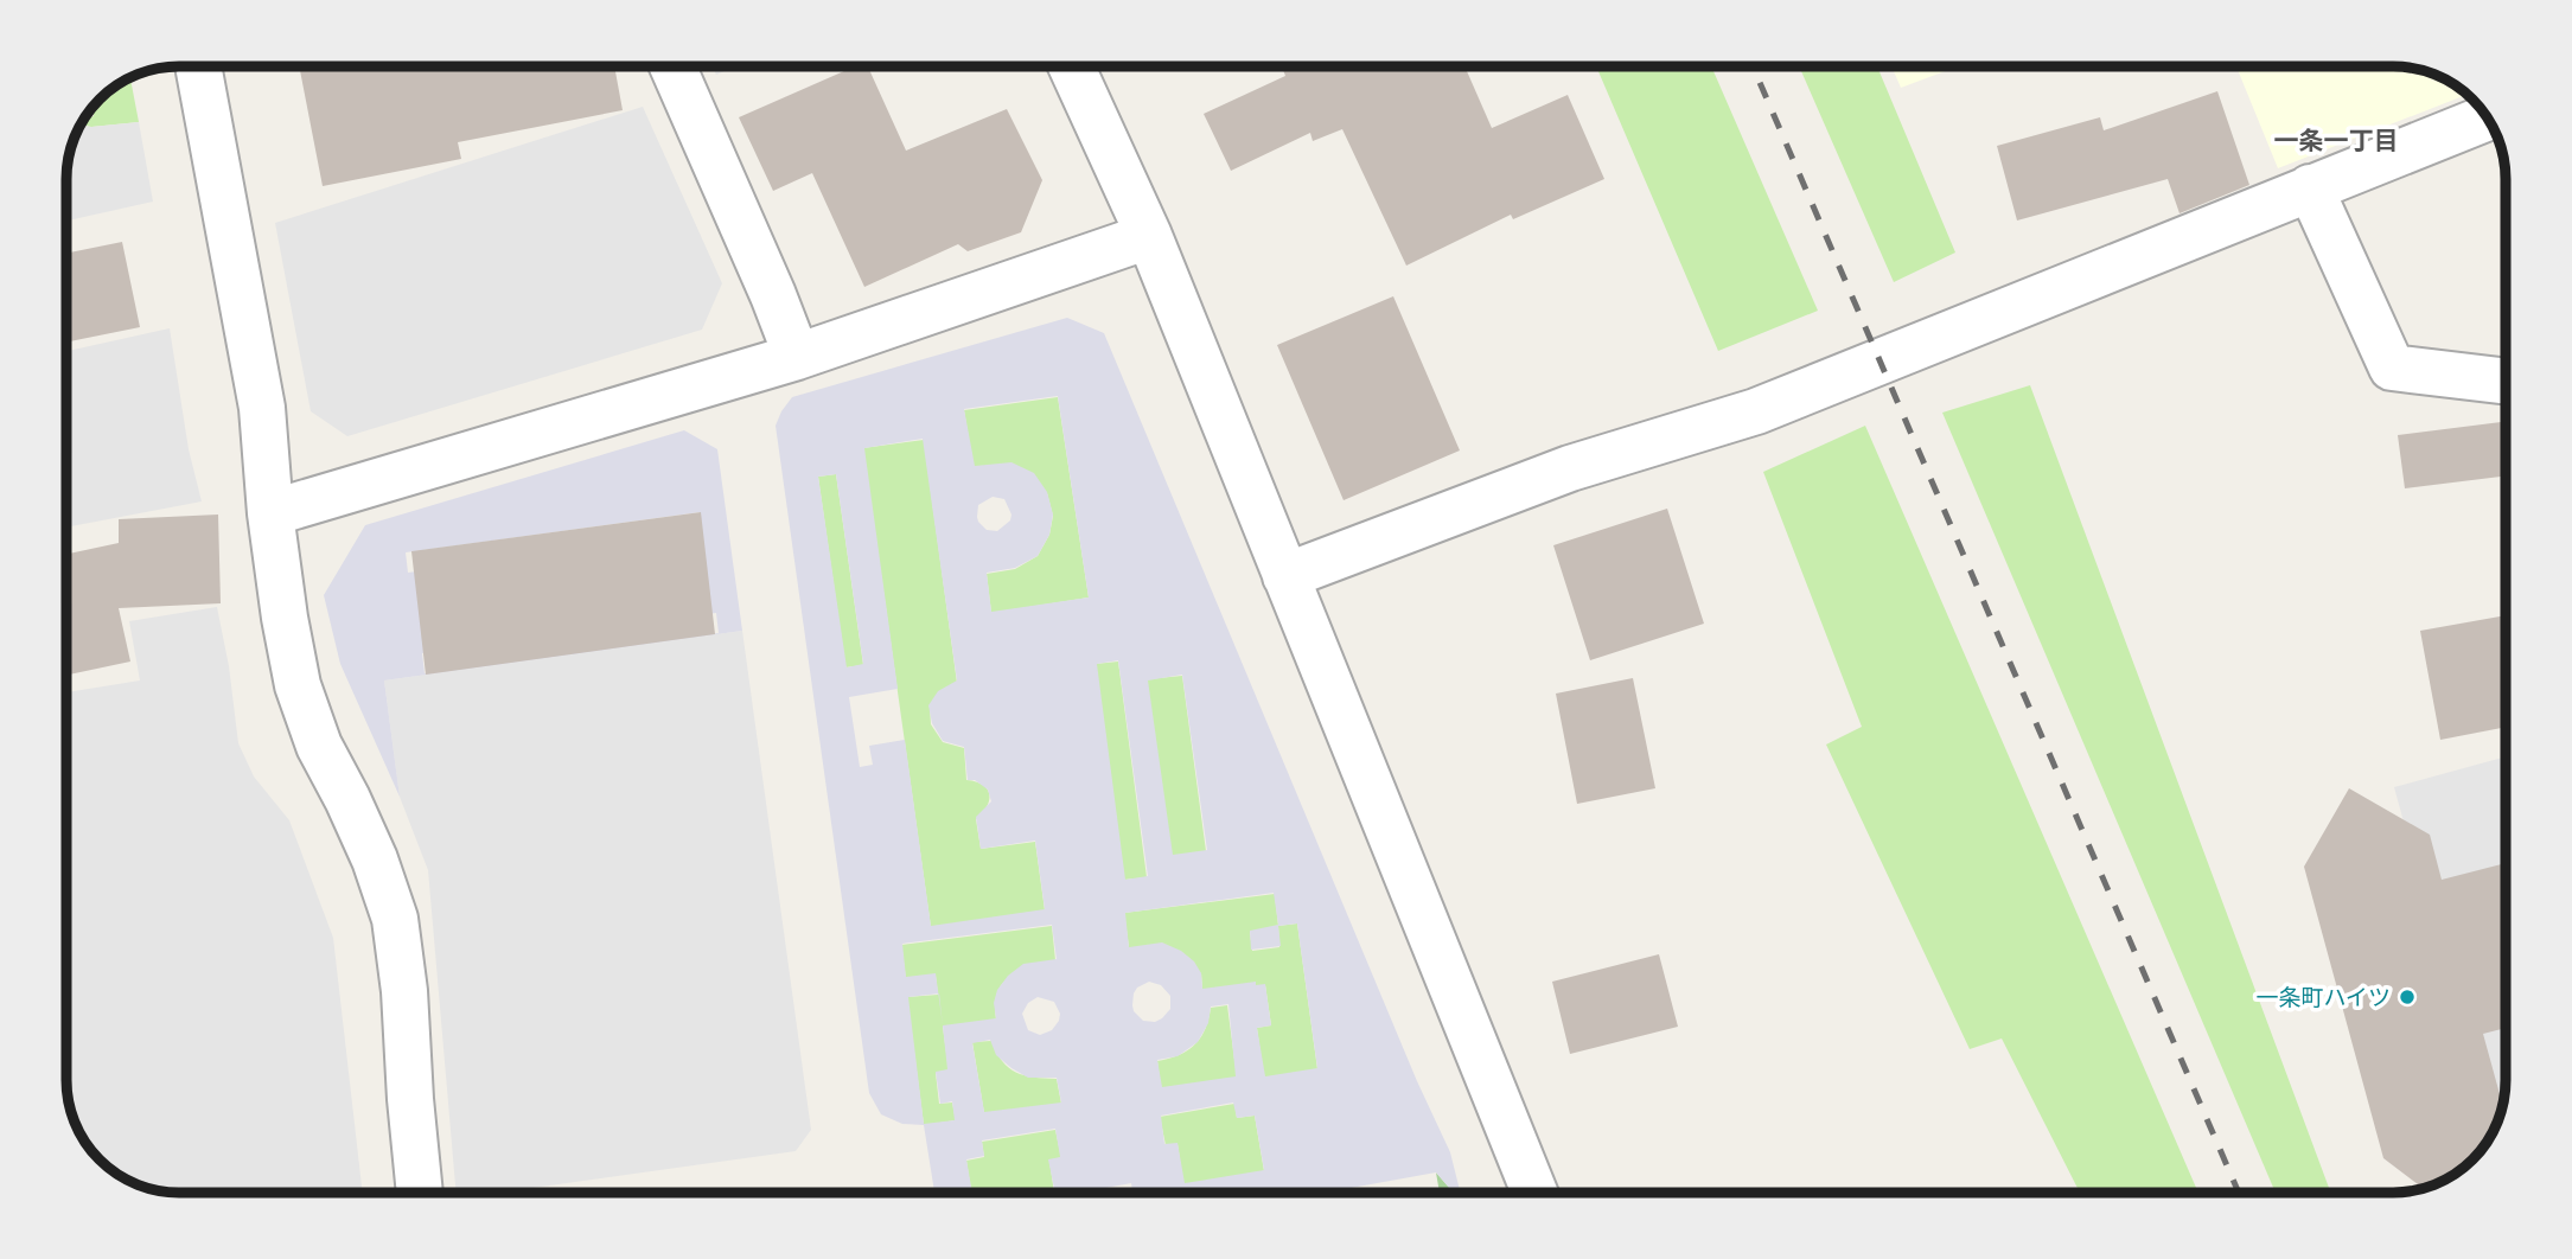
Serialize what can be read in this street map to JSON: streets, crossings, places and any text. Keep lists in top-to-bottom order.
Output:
{
  "districts": ["一条一丁目"],
  "places": ["一条町ハイツ"]
}
